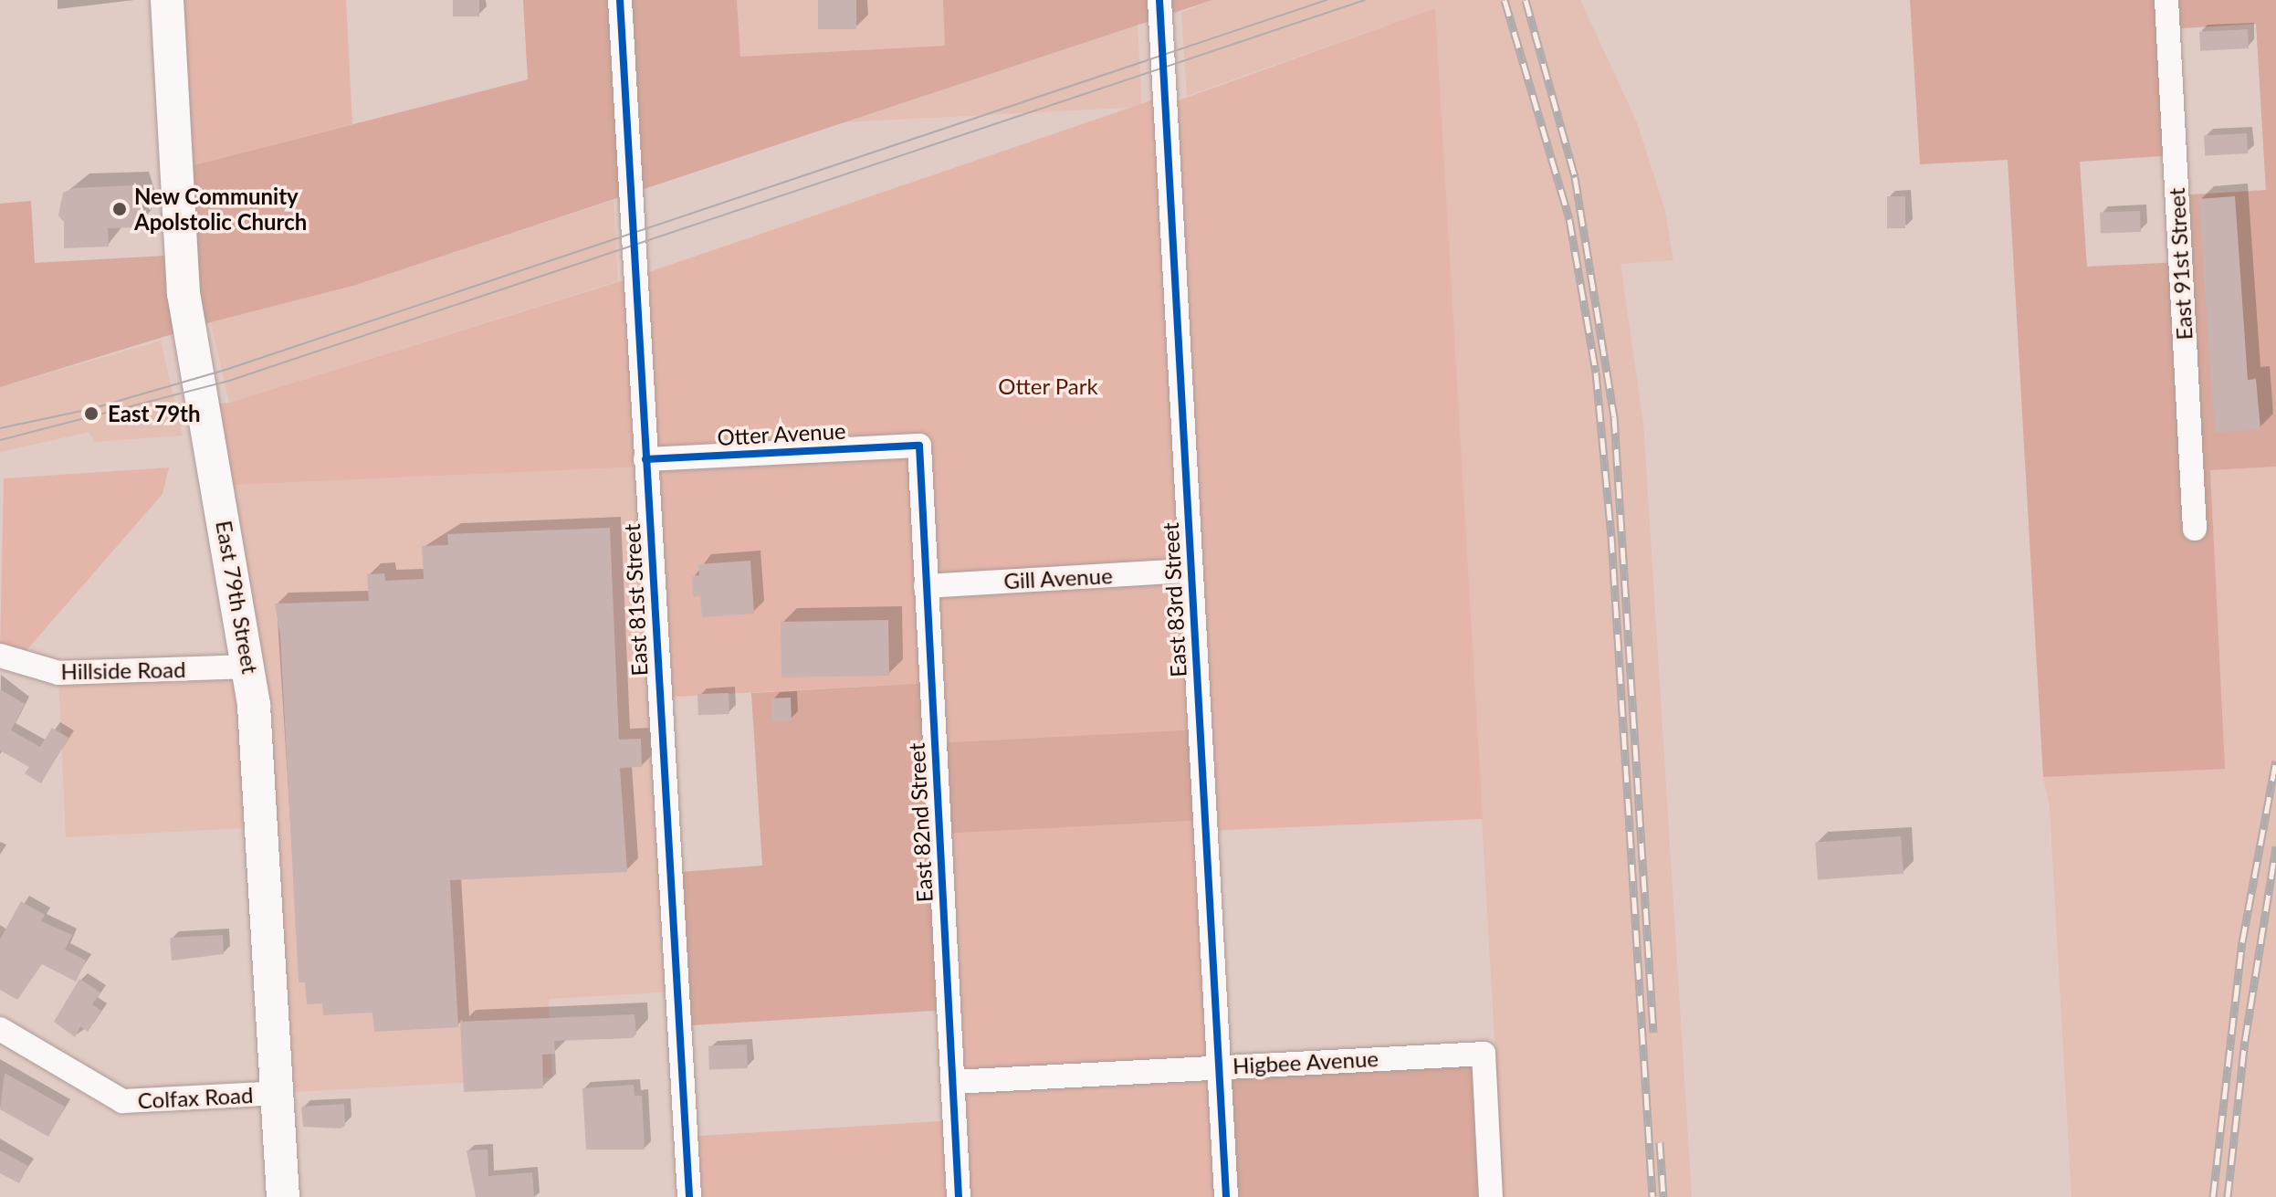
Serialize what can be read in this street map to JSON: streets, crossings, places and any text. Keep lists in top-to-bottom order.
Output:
{
  "streets": {
    "main road": ["East 79th Street"],
    "street": [
      "East 91st Street",
      "Otter Avenue",
      "Gill Avenue",
      "East 81st Street",
      "East 83rd Street",
      "Hillside Road",
      "East 82nd Street",
      "Higbee Avenue",
      "Colfax Road"
    ]
  },
  "crossings": [
    ["Otter Avenue", "East 81st Street"],
    ["Otter Avenue", "East 82nd Street"],
    ["Gill Avenue", "East 83rd Street"],
    ["Gill Avenue", "East 82nd Street"],
    ["East 79th Street", "Hillside Road"],
    ["East 79th Street", "Colfax Road"],
    ["East 83rd Street", "Higbee Avenue"],
    ["East 82nd Street", "Higbee Avenue"]
  ],
  "parks": ["Otter Park"],
  "places": ["New Community Apolstolic Church", "East 79th"]
}
